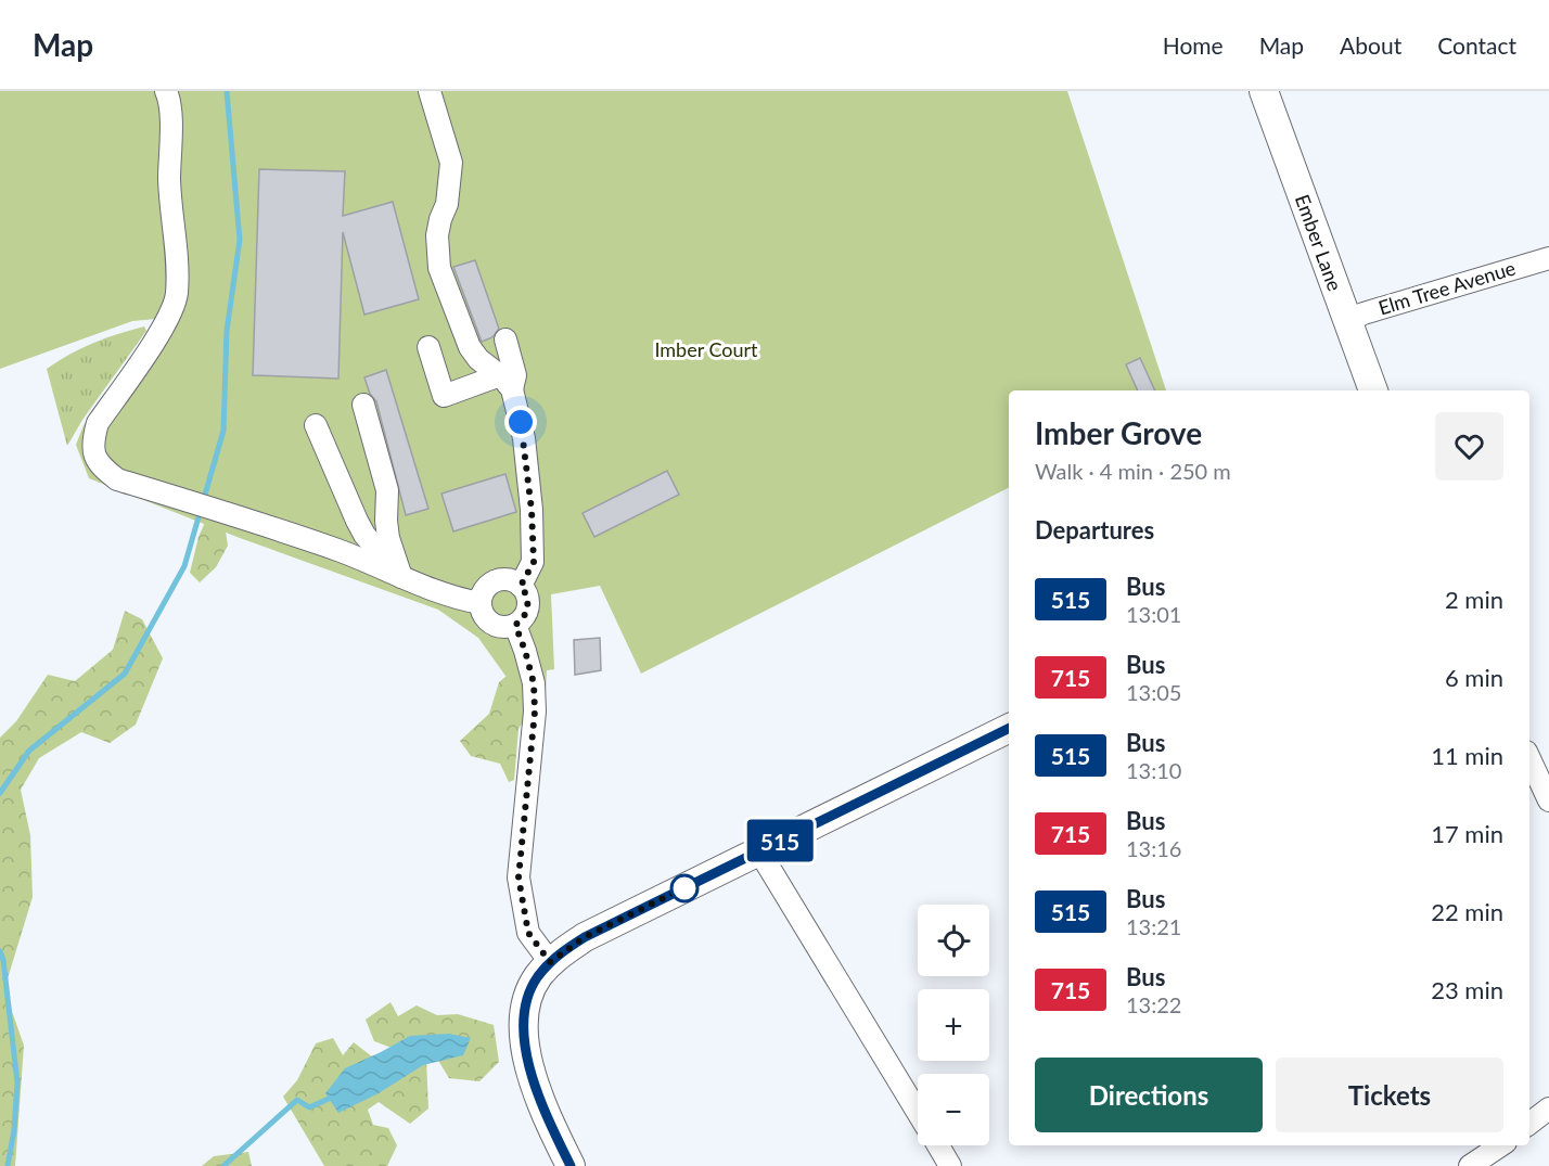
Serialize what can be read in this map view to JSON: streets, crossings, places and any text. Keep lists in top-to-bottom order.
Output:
{
  "streets": {
    "main road": ["Ember Lane"],
    "street": ["Elm Tree Avenue"]
  },
  "crossings": [
    ["Ember Lane", "Elm Tree Avenue"]
  ],
  "parks": ["Imber Court"],
  "lines": ["bus line 515"],
  "page": {
    "header": "Map",
    "nav": [
      "Home",
      "Map",
      "About",
      "Contact"
    ],
    "on_map": "515",
    "heading": [
      ["Imber Grove", "Walk · 4 min · 250 m"],
      "Departures"
    ],
    "list": [
      {
        "mark": "515",
        "name": "Bus",
        "note": "13:01",
        "value": "2 min"
      },
      {
        "mark": "715",
        "name": "Bus",
        "note": "13:05",
        "value": "6 min"
      },
      {
        "mark": "515",
        "name": "Bus",
        "note": "13:10",
        "value": "11 min"
      },
      {
        "mark": "715",
        "name": "Bus",
        "note": "13:16",
        "value": "17 min"
      },
      {
        "mark": "515",
        "name": "Bus",
        "note": "13:21",
        "value": "22 min"
      },
      {
        "mark": "715",
        "name": "Bus",
        "note": "13:22",
        "value": "23 min"
      }
    ],
    "map_buttons": ["+", "−"],
    "buttons": ["Directions", "Tickets"]
  }
}
